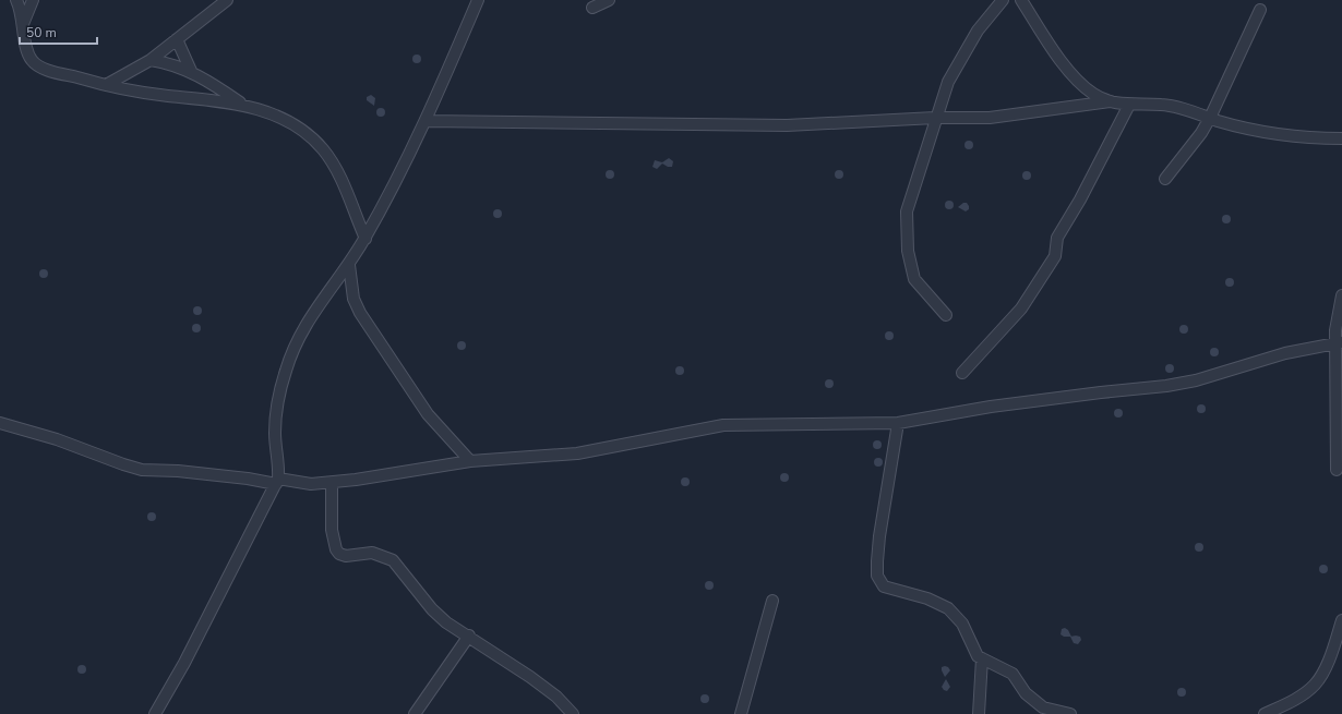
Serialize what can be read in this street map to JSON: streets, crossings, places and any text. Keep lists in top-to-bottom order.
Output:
{
  "scale_bar": "50 m"
}
